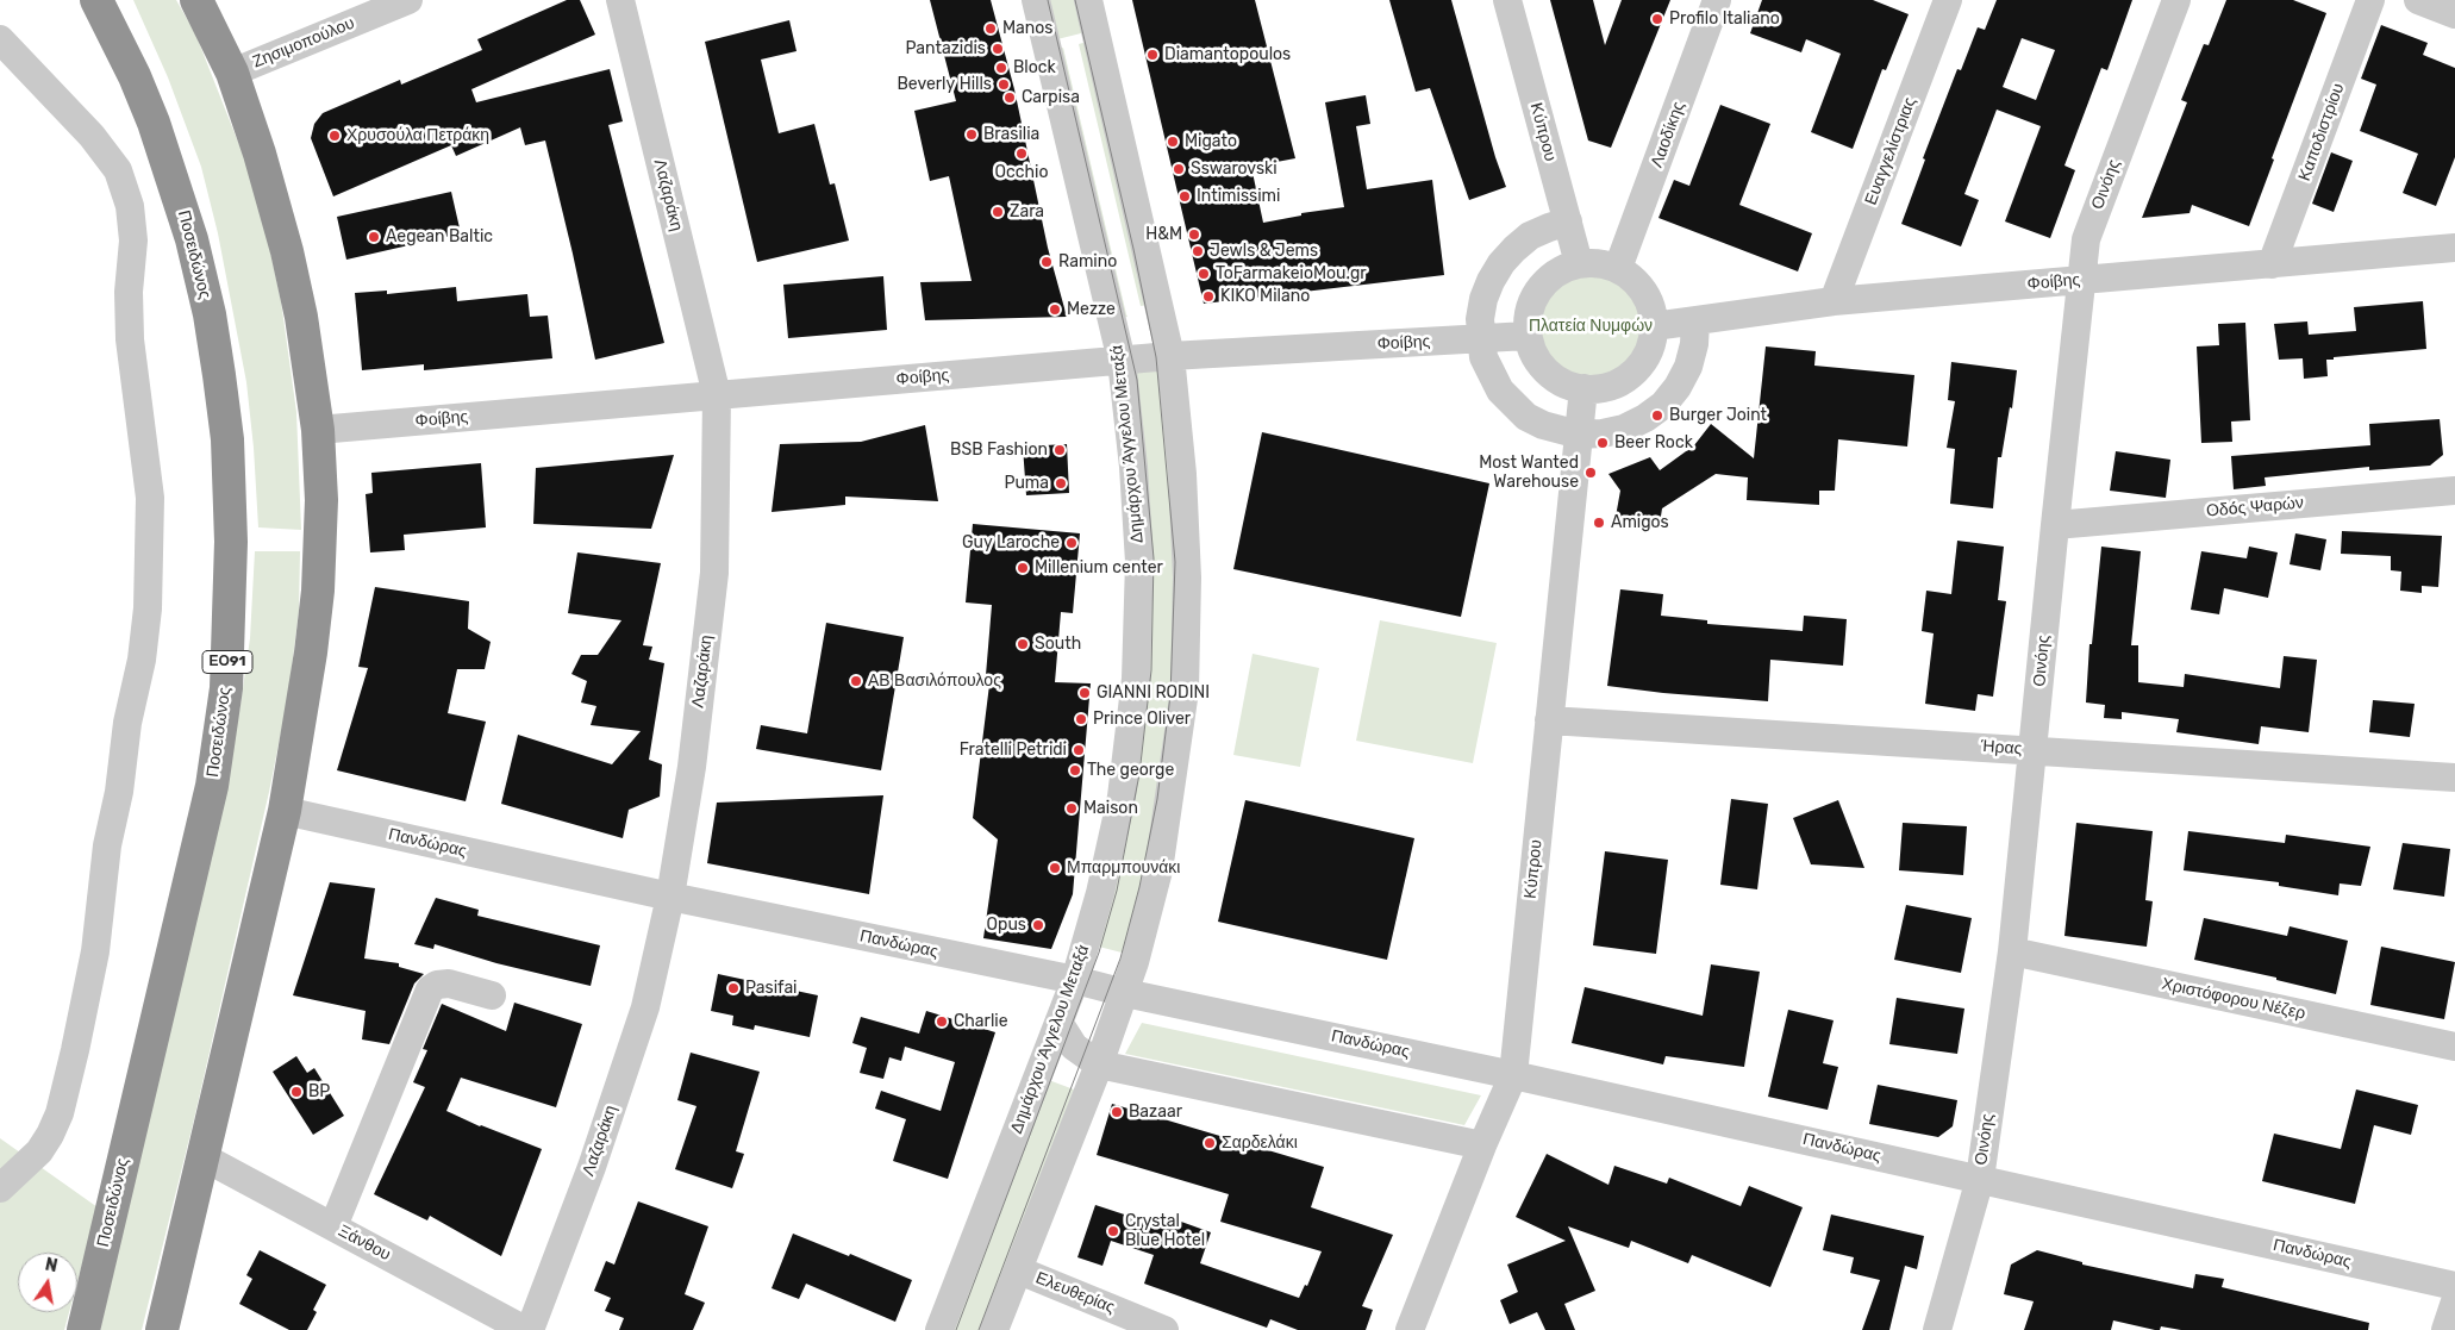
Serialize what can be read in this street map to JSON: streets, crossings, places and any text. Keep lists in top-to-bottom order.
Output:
{
  "streets": {
    "highway": ["Ποσειδώνος", "ΕΟ91"],
    "street": [
      "Ζησιμοπούλου",
      "Κύπρου",
      "Καποδιστρίου",
      "Λαοδίκης",
      "Ευαγγελίστριας",
      "Οινόης",
      "Λαζαράκη",
      "Φοίβης",
      "Δημάρχου Άγγελου Μεταξά",
      "Οδóς Ψαρών",
      "Ήρας",
      "Πανδώρας",
      "Χριστόφορου Νέζερ",
      "Ξάνθου",
      "Ελευθερίας"
    ]
  },
  "crossings": [
    ["Κύπρου", "Λαοδίκης"],
    ["Κύπρου", "Φοίβης"],
    ["Κύπρου", "Ήρας"],
    ["Κύπρου", "Πανδώρας"],
    ["Καποδιστρίου", "Φοίβης"],
    ["Λαοδίκης", "Φοίβης"],
    ["Ευαγγελίστριας", "Φοίβης"],
    ["Οινόης", "Φοίβης"],
    ["Οινόης", "Οδóς Ψαρών"],
    ["Οινόης", "Ήρας"],
    ["Οινόης", "Πανδώρας"],
    ["Οινόης", "Χριστόφορου Νέζερ"],
    ["Λαζαράκη", "Φοίβης"],
    ["Λαζαράκη", "Πανδώρας"],
    ["Φοίβης", "Δημάρχου Άγγελου Μεταξά"],
    ["Δημάρχου Άγγελου Μεταξά", "Πανδώρας"]
  ],
  "parks": ["Πλατεία Νυμφών"],
  "places": [
    "Profilo Italiano",
    "Manos",
    "Pantazidis",
    "Diamantopoulos",
    "Block",
    "Beverly Hills",
    "Carpisa",
    "Brasilia",
    "Χρυσούλα Πετράκη",
    "Migato",
    "Occhio",
    "Sswarovski",
    "Intimissimi",
    "Zara",
    "H&M",
    "Aegean Baltic",
    "Jewls & Jems",
    "Ramino",
    "ToFarmakeioMou.gr",
    "KIKO Milano",
    "Mezze",
    "Burger Joint",
    "Beer Rock",
    "BSB Fashion",
    "Most Wanted Warehouse",
    "Puma",
    "Amigos",
    "Guy Laroche",
    "Millenium center",
    "South",
    "ΑΒ Βασιλόπουλος",
    "GIANNI RODINI",
    "Prince Oliver",
    "Fratelli Petridi",
    "The george",
    "Maison",
    "Μπαρμπουνάκι",
    "Opus",
    "Pasifai",
    "Charlie",
    "BP",
    "Bazaar",
    "Σαρδελάκι",
    "Crystal Blue Hotel"
  ],
  "north": "top"
}
